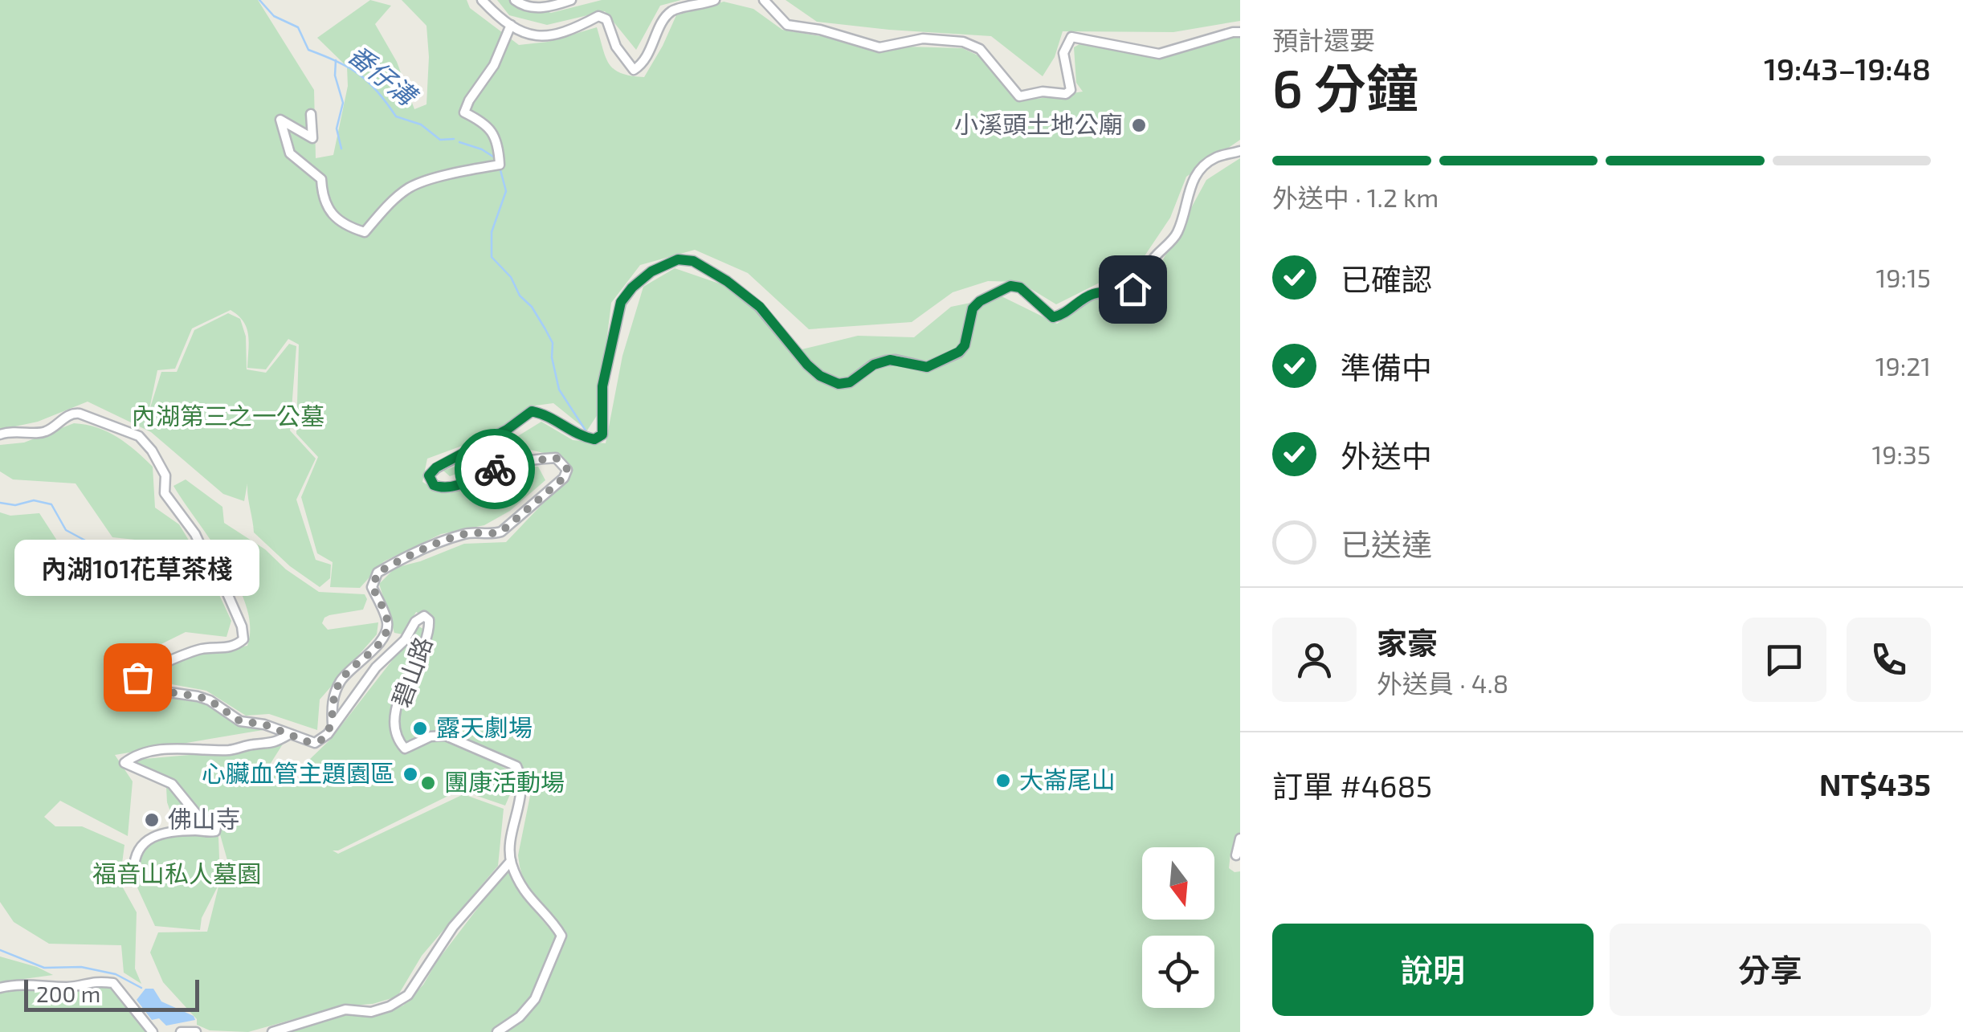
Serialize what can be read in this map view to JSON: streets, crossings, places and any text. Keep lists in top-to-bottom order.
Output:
{
  "streets": {
    "street": ["碧山路"]
  },
  "water": ["番仔溝"],
  "parks": ["內湖第三之一公墓", "福音山私人墓園"],
  "places": [
    "小溪頭土地公廟",
    "內湖101花草茶棧",
    "露天劇場",
    "心臟血管主題園區",
    "大崙尾山",
    "團康活動場",
    "佛山寺"
  ],
  "scale_bar": "200 m",
  "north": "bottom",
  "page": {
    "heading": ["6 分鐘", "預計還要", "19:43–19:48"],
    "panel": [
      "家豪",
      "外送員 · 4.8",
      "訂單 #4685",
      "NT$435"
    ],
    "bar": "外送中 · 1.2 km",
    "list": [
      ["已確認", "19:15"],
      ["準備中", "19:21"],
      ["外送中", "19:35"],
      "已送達"
    ],
    "bubble": "內湖101花草茶棧",
    "buttons": ["說明", "分享"],
    "scale": "200 m"
  }
}
